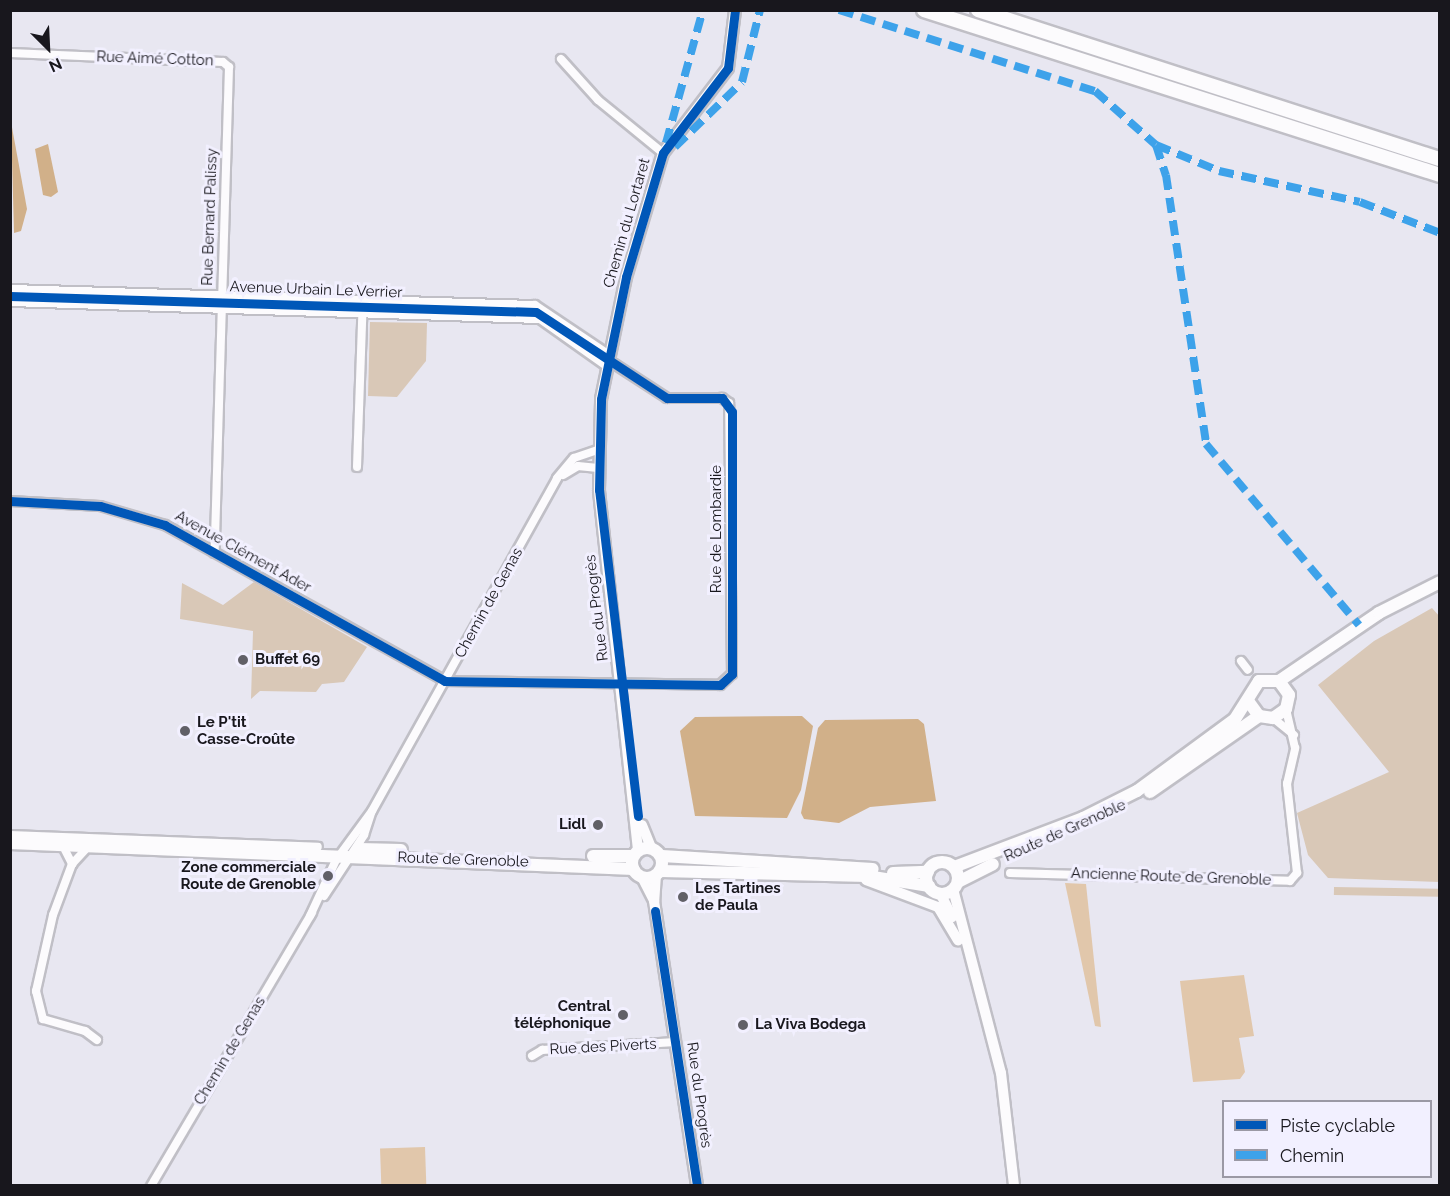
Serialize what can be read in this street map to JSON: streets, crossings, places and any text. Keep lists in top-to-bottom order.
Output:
{
  "streets": {
    "main road": ["Chemin du Lortaret", "Rue du Progrès", "Route de Grenoble"],
    "street": [
      "Rue Aimé Cotton",
      "Rue Bernard Palissy",
      "Avenue Urbain Le Verrier",
      "Rue de Lombardie",
      "Avenue Clément Ader",
      "Chemin de Genas",
      "Ancienne Route de Grenoble",
      "Rue des Piverts"
    ]
  },
  "crossings": [
    ["Rue Aimé Cotton", "Rue Bernard Palissy"],
    ["Rue Bernard Palissy", "Avenue Urbain Le Verrier"],
    ["Rue Bernard Palissy", "Avenue Clément Ader"],
    ["Chemin du Lortaret", "Avenue Urbain Le Verrier"],
    ["Chemin du Lortaret", "Rue de Lombardie"],
    ["Chemin du Lortaret", "Rue du Progrès"],
    ["Avenue Urbain Le Verrier", "Rue de Lombardie"],
    ["Rue de Lombardie", "Rue du Progrès"],
    ["Avenue Clément Ader", "Chemin de Genas"],
    ["Chemin de Genas", "Rue du Progrès"],
    ["Chemin de Genas", "Route de Grenoble"],
    ["Rue du Progrès", "Route de Grenoble"],
    ["Rue du Progrès", "Rue des Piverts"],
    ["Route de Grenoble", "Ancienne Route de Grenoble"]
  ],
  "places": [
    "Buffet 69",
    "Le P'tit Casse-Croûte",
    "Lidl",
    "Zone commerciale Route de Grenoble",
    "Les Tartines de Paula",
    "Central téléphonique",
    "La Viva Bodega"
  ],
  "legend": ["Piste cyclable", "Chemin"],
  "north": "bottom right"
}
